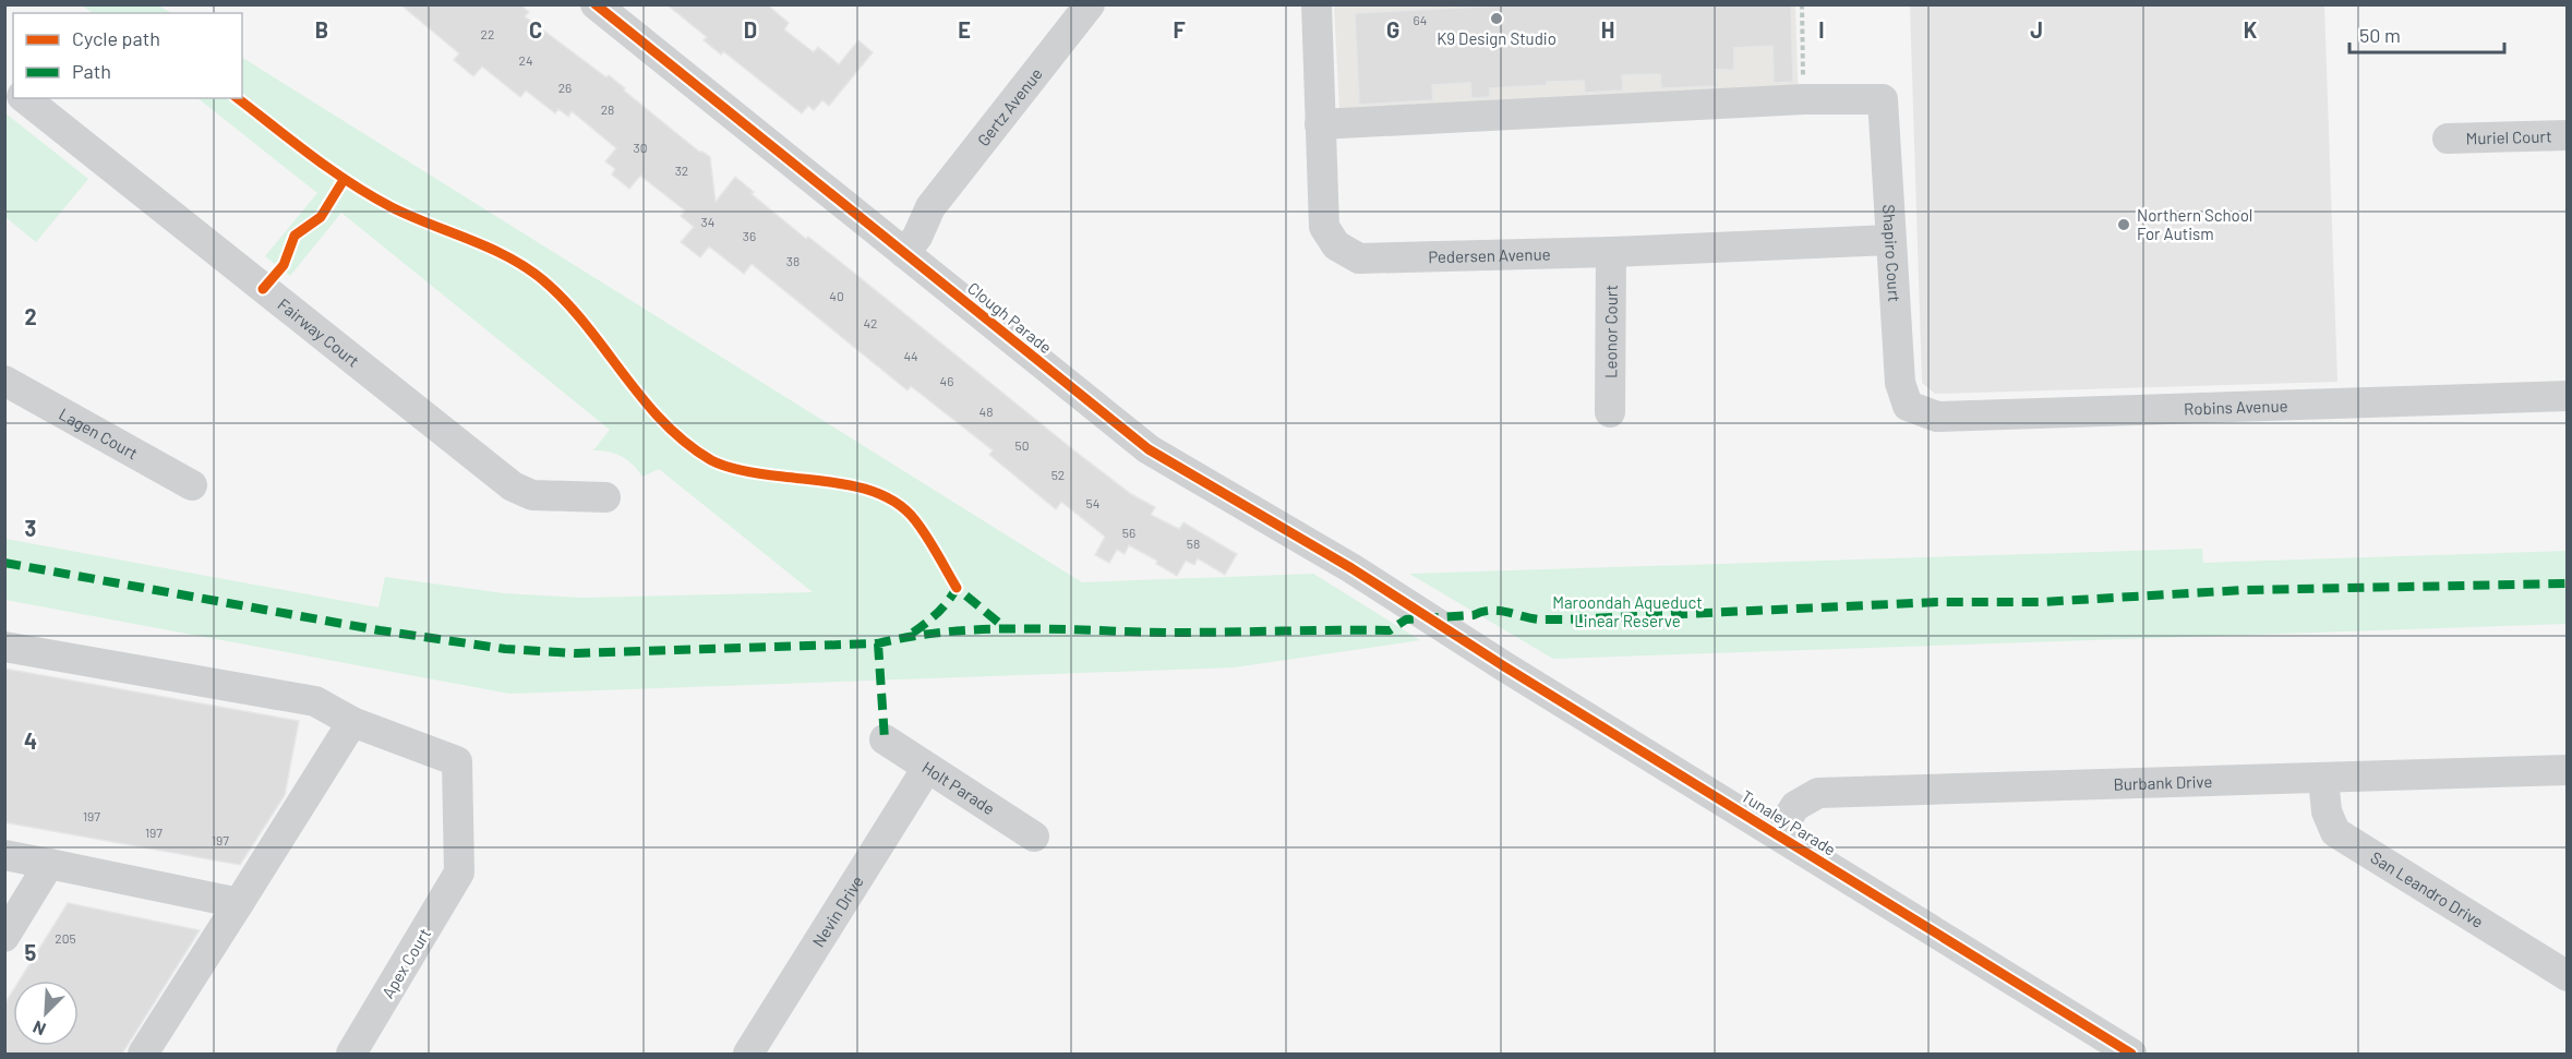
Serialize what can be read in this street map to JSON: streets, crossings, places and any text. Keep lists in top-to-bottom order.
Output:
{
  "streets": {
    "street": [
      "Gertz Avenue",
      "Muriel Court",
      "Shapiro Court",
      "Pedersen Avenue",
      "Clough Parade",
      "Leonor Court",
      "Fairway Court",
      "Robins Avenue",
      "Lagen Court",
      "Burbank Drive",
      "Holt Parade",
      "Tunaley Parade",
      "San Leandro Drive",
      "Nevin Drive",
      "Apex Court"
    ]
  },
  "crossings": [
    ["Gertz Avenue", "Clough Parade"],
    ["Shapiro Court", "Pedersen Avenue"],
    ["Shapiro Court", "Robins Avenue"],
    ["Pedersen Avenue", "Leonor Court"],
    ["Clough Parade", "Tunaley Parade"],
    ["Burbank Drive", "Tunaley Parade"],
    ["Burbank Drive", "San Leandro Drive"],
    ["Holt Parade", "Nevin Drive"]
  ],
  "parks": ["Maroondah Aqueduct Linear Reserve"],
  "places": ["K9 Design Studio", "Northern School For Autism"],
  "house_numbers": [
    "64",
    "22",
    "24",
    "26",
    "28",
    "30",
    "32",
    "34",
    "36",
    "38",
    "40",
    "42",
    "44",
    "46",
    "48",
    "50",
    "52",
    "54",
    "56",
    "58",
    "197",
    "197",
    "197",
    "205"
  ],
  "legend": ["Cycle path", "Path"],
  "scale_bar": "50 m",
  "north": "bottom left",
  "grid": {
    "columns": [
      "B",
      "C",
      "D",
      "E",
      "F",
      "G",
      "H",
      "I",
      "J",
      "K"
    ],
    "rows": [
      "2",
      "3",
      "4",
      "5"
    ]
  }
}
